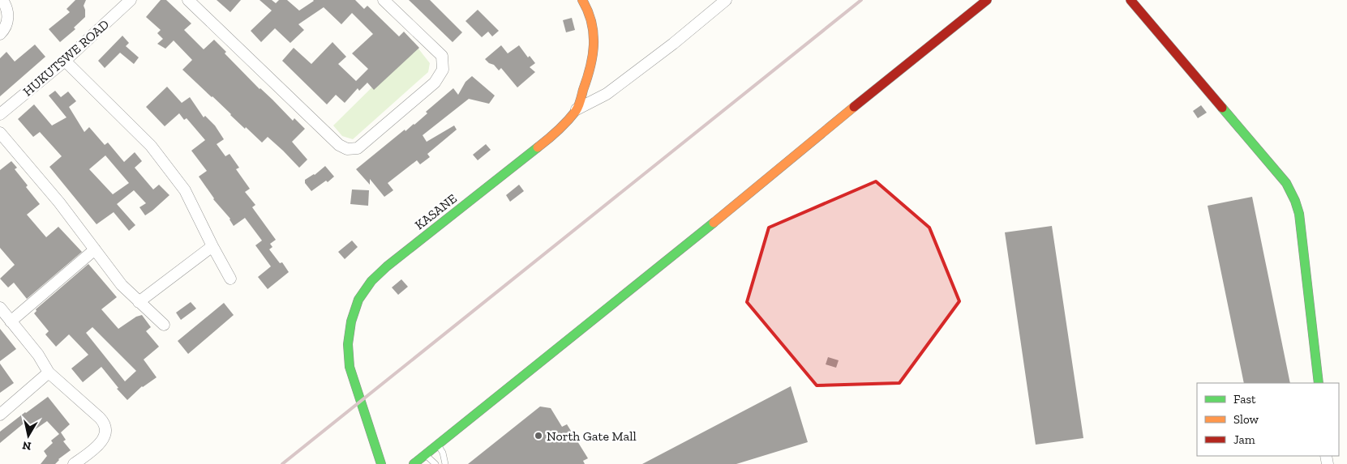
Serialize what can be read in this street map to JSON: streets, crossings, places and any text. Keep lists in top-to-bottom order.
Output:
{
  "streets": {
    "street": ["HUKUTSWE ROAD", "KASANE"]
  },
  "places": ["North Gate Mall"],
  "legend": ["Fast", "Slow", "Jam"],
  "north": "bottom"
}
